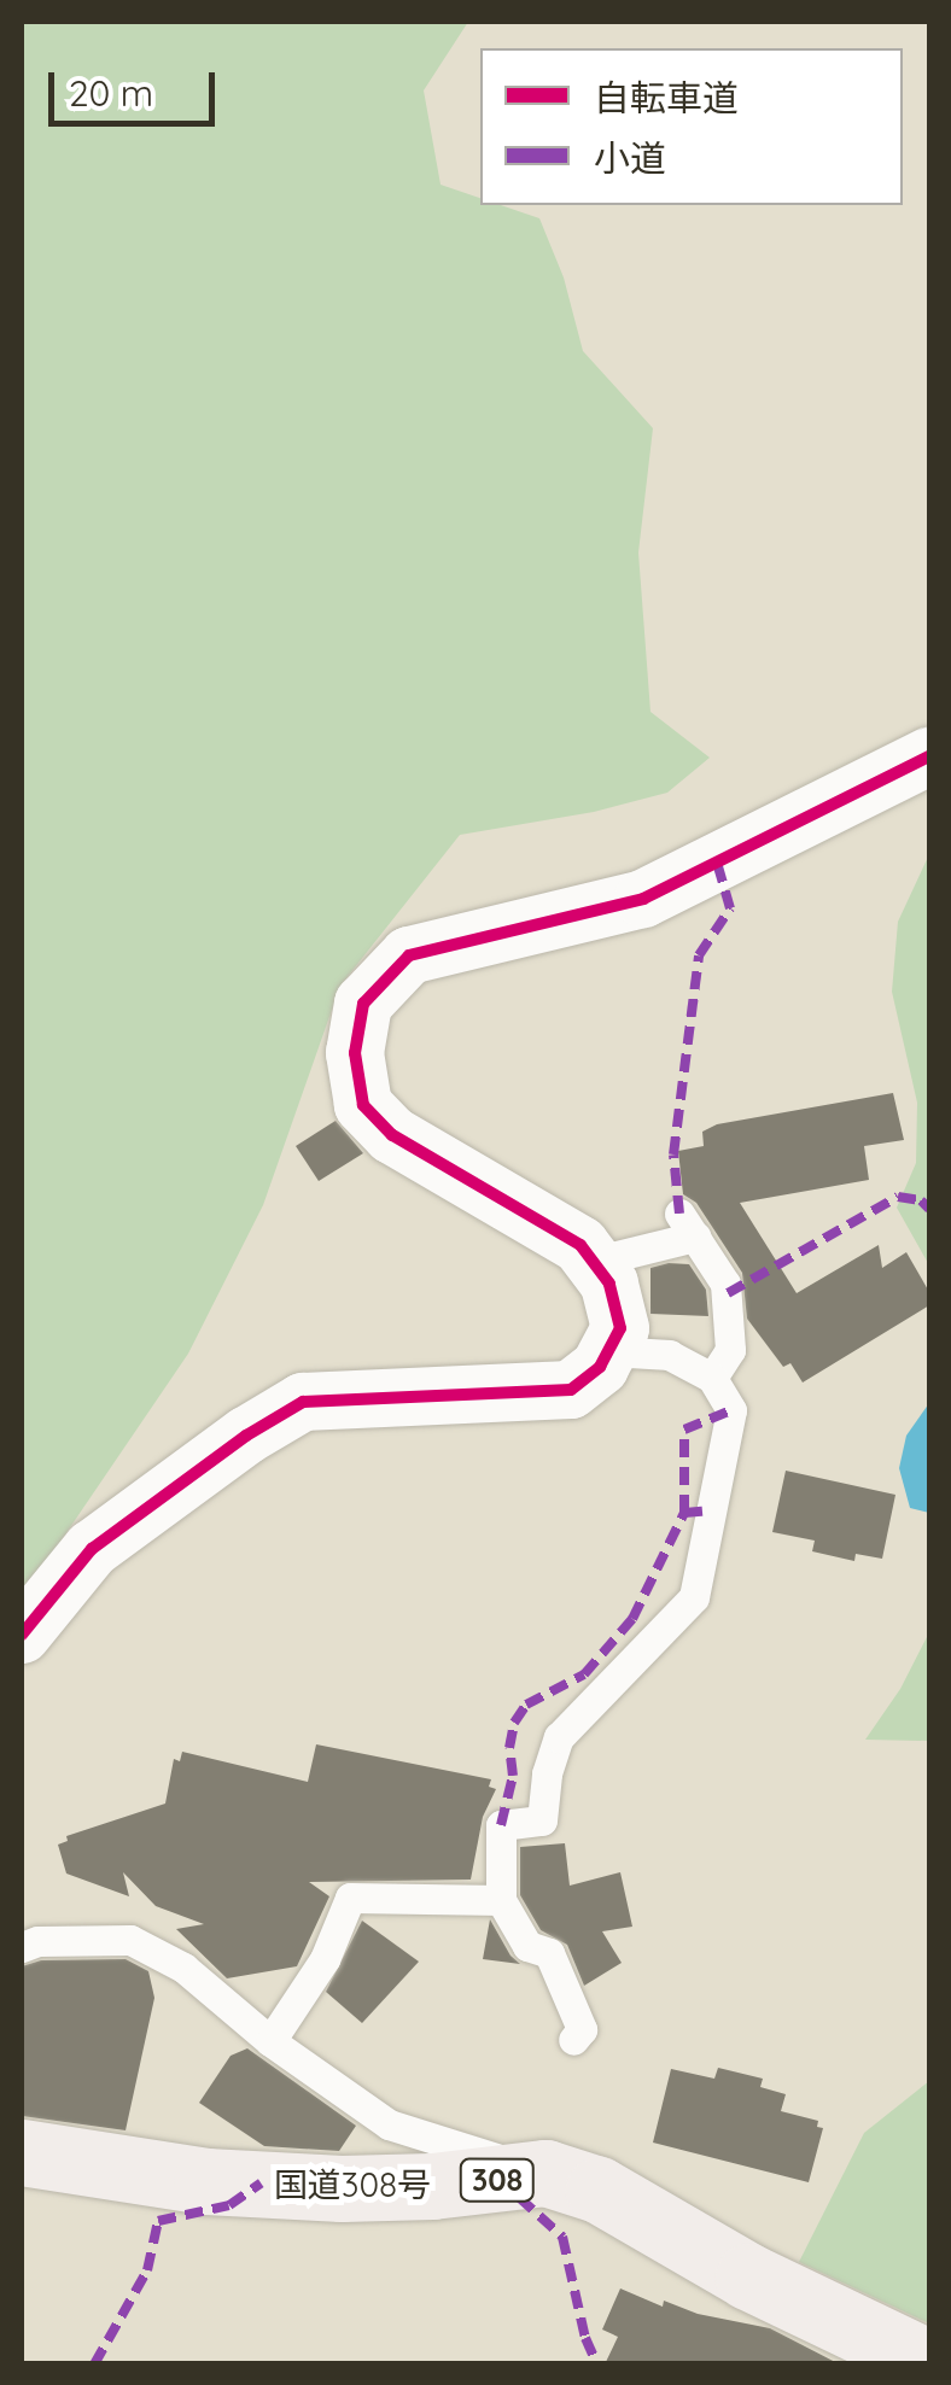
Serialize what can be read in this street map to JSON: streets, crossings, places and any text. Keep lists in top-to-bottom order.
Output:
{
  "streets": {
    "highway": ["308", "国道308号"]
  },
  "legend": ["自転車道", "小道"],
  "scale_bar": "20 m"
}
